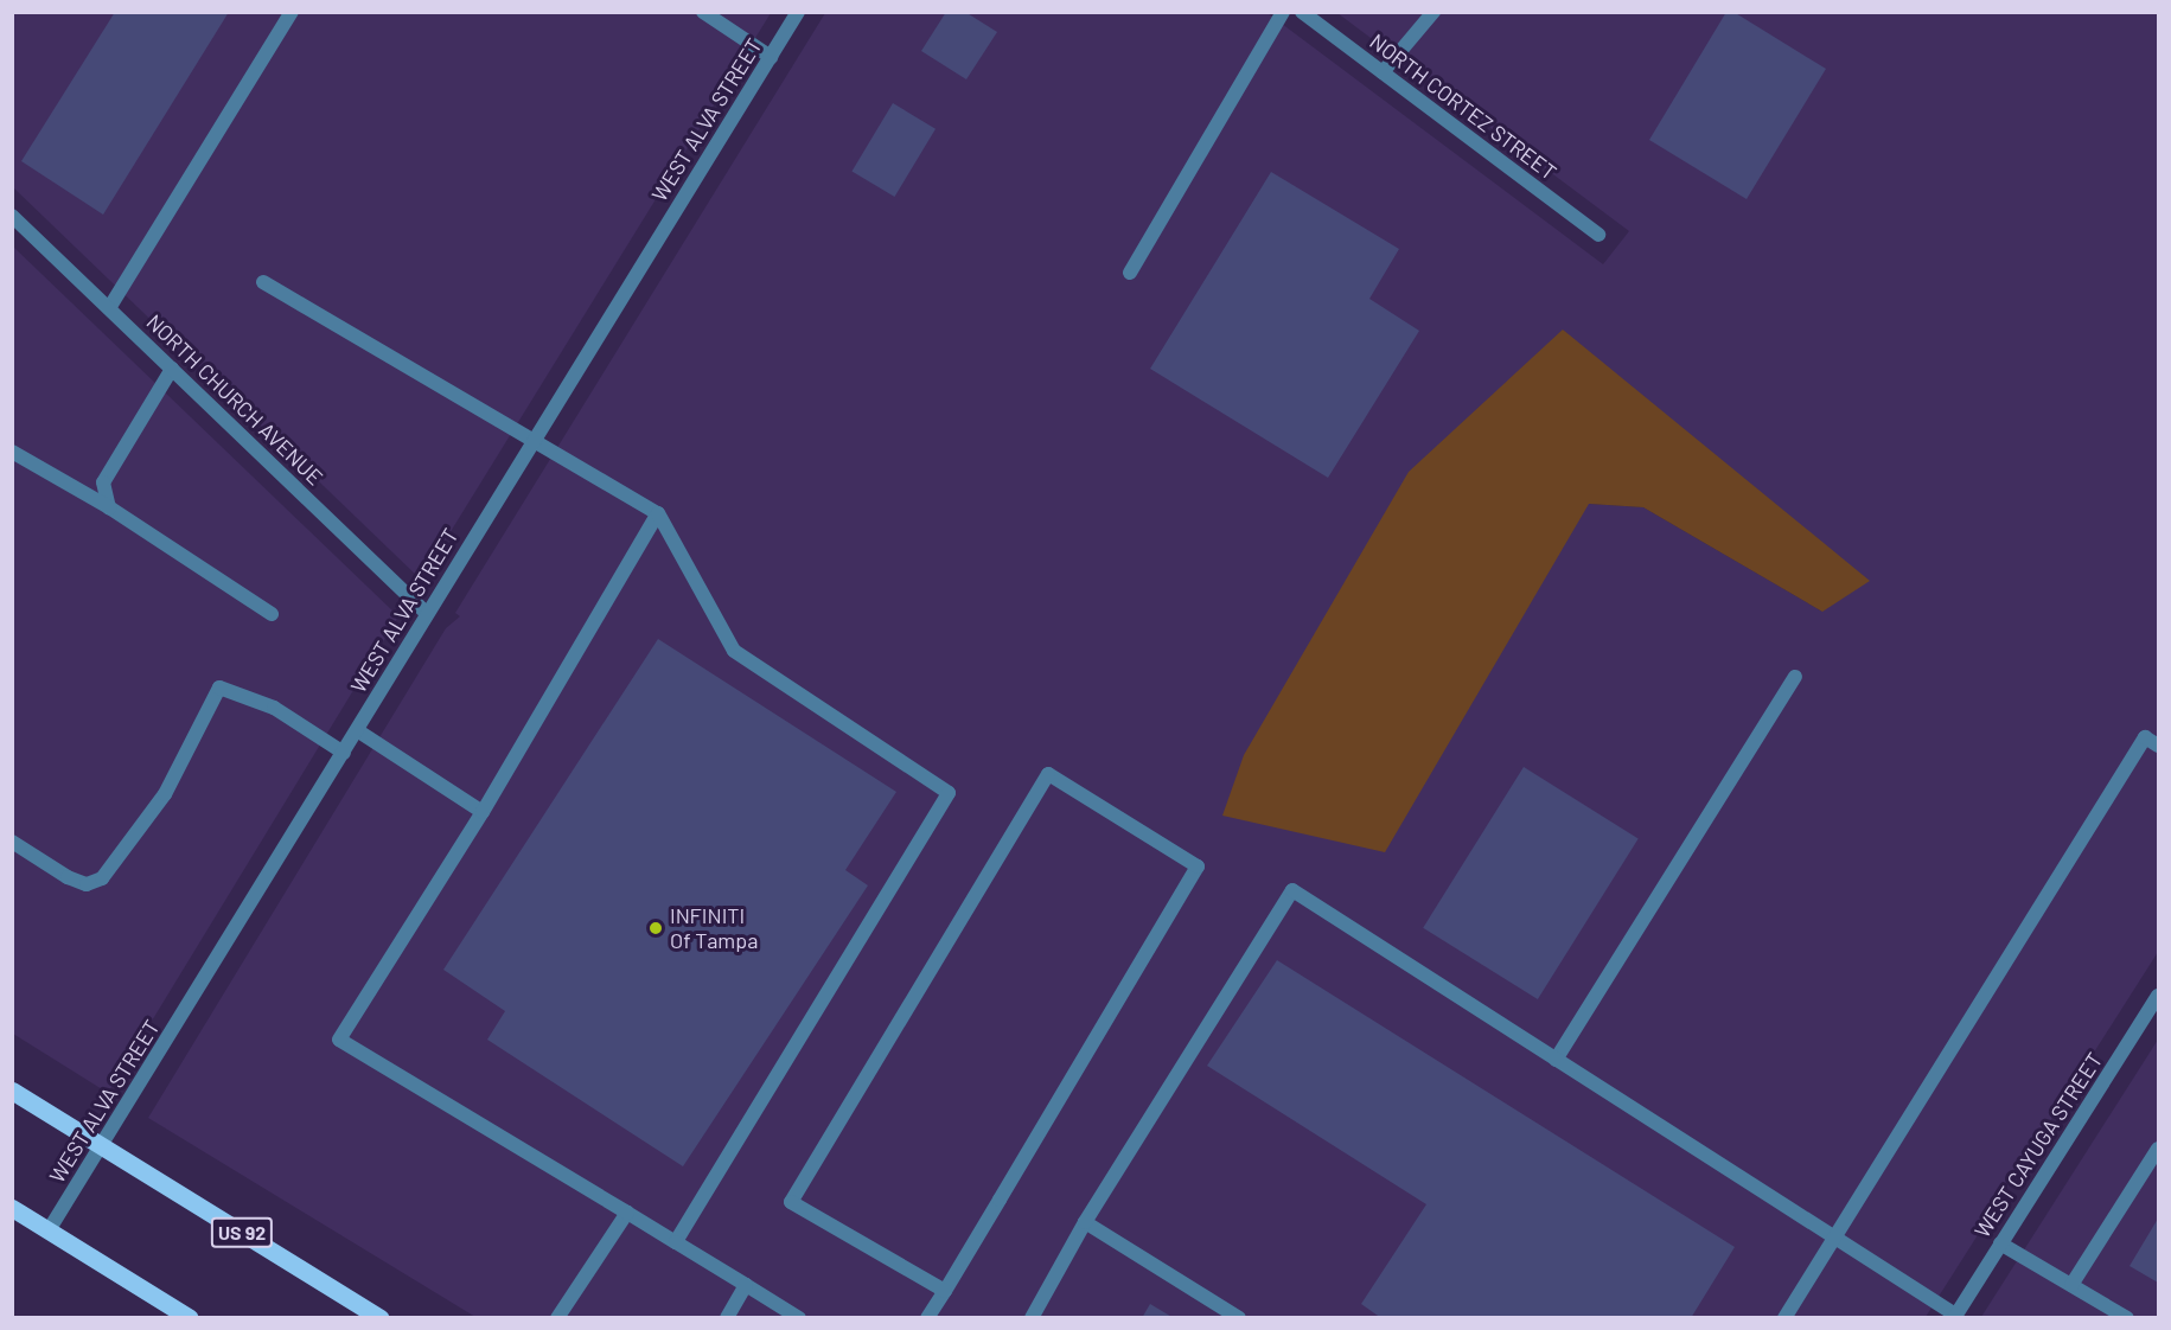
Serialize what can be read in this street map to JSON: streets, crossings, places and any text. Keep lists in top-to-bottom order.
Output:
{
  "streets": {
    "main road": ["US 92"],
    "street": [
      "NORTH CORTEZ STREET",
      "WEST ALVA STREET",
      "NORTH CHURCH AVENUE",
      "WEST CAYUGA STREET"
    ]
  },
  "crossings": [
    ["WEST ALVA STREET", "NORTH CHURCH AVENUE"],
    ["WEST ALVA STREET", "US 92"]
  ],
  "places": ["INFINITI Of Tampa"]
}
